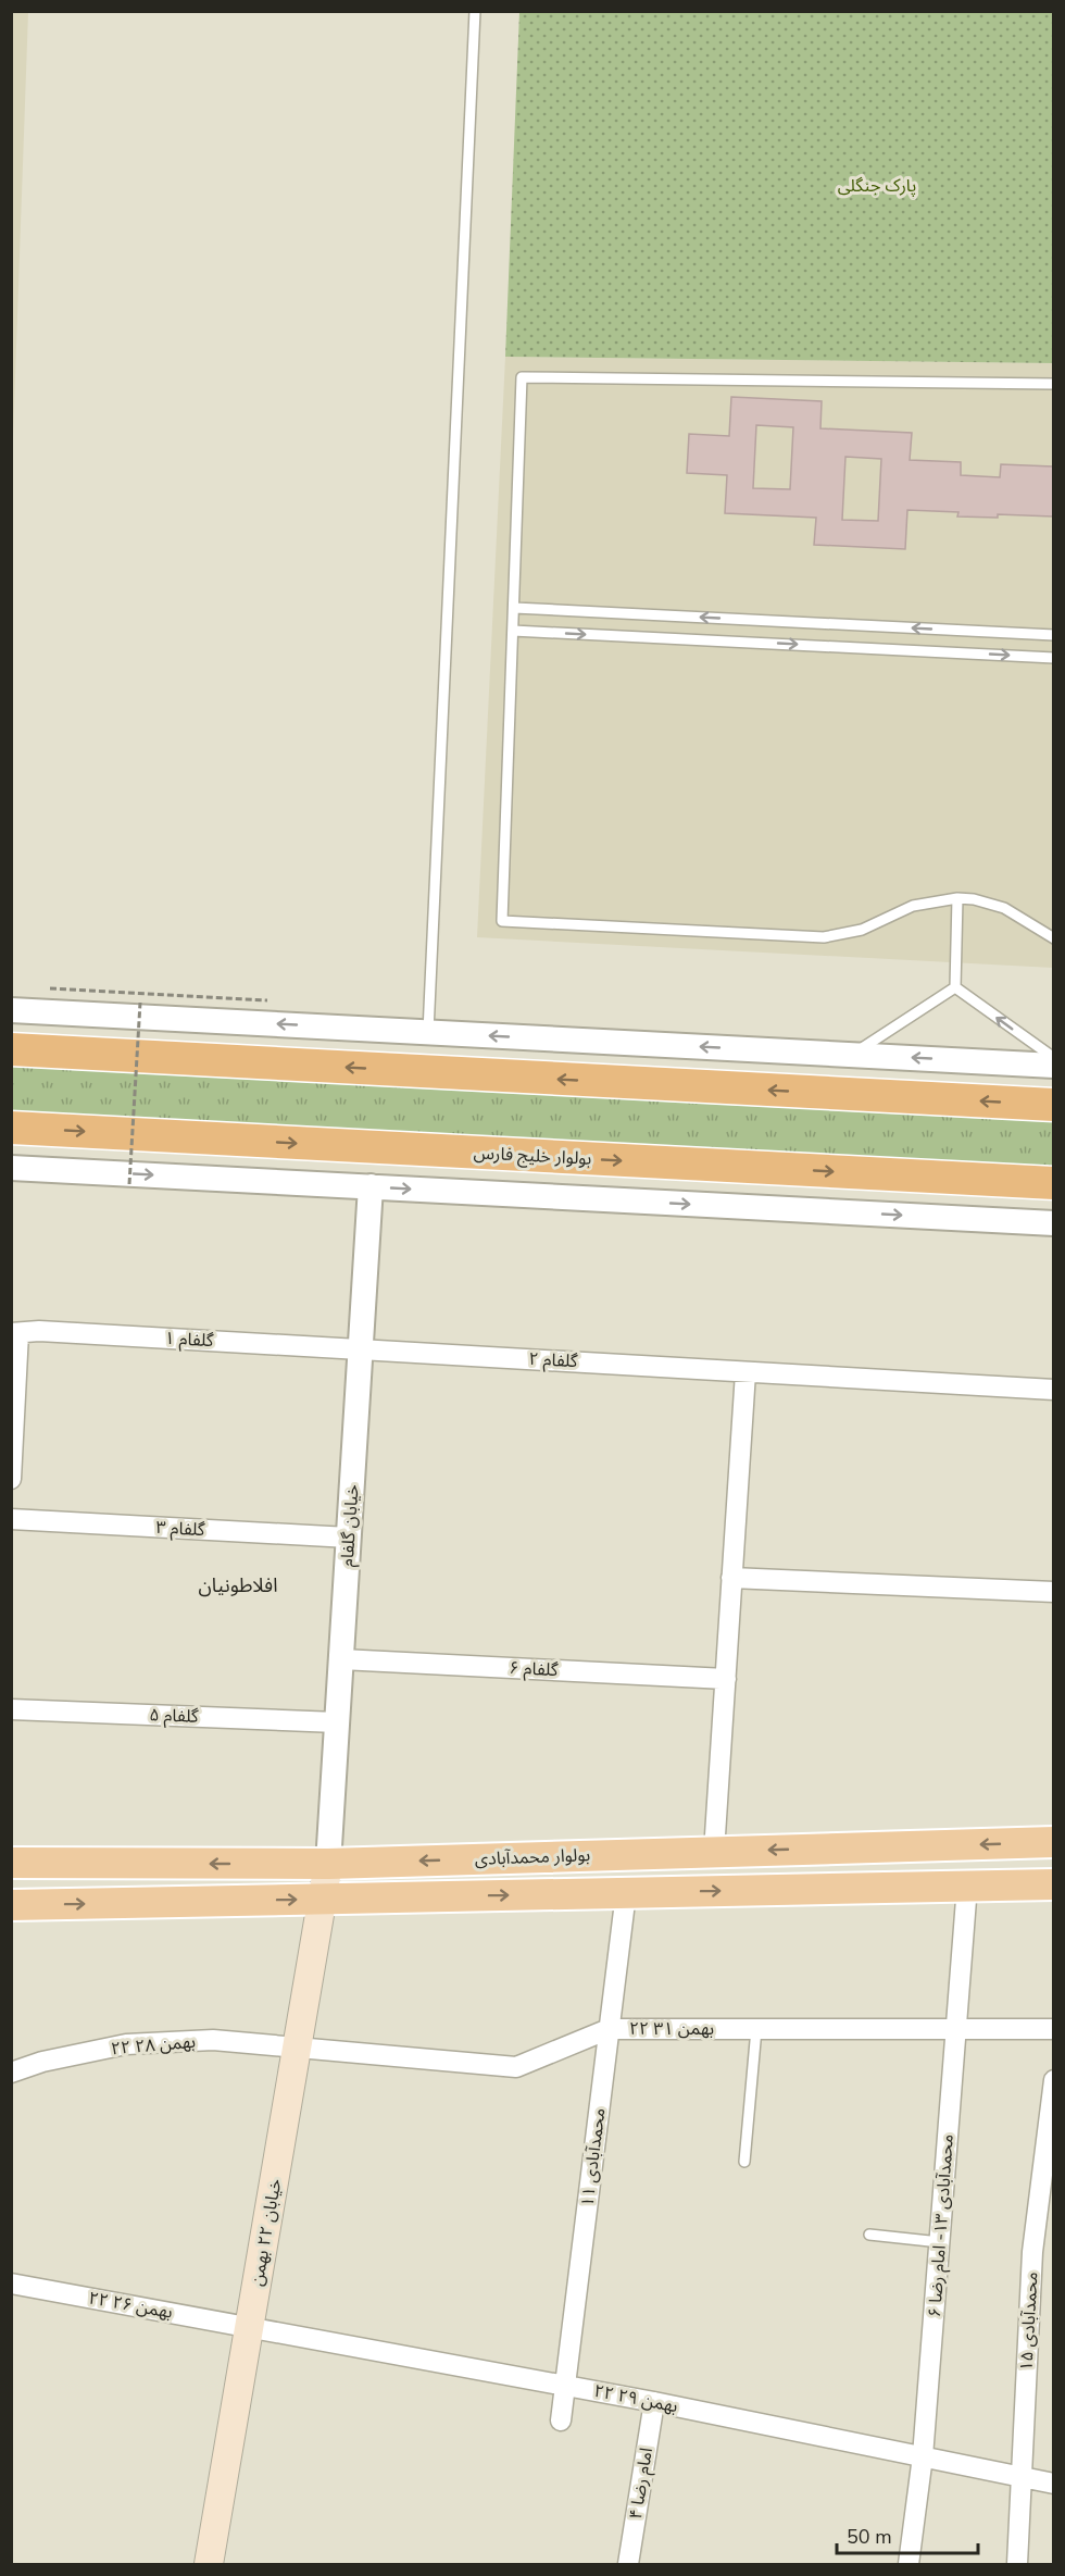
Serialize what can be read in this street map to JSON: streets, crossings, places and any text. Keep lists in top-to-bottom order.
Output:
{
  "streets": {
    "highway": ["بولوار خلیج فارس"],
    "main road": ["بولوار محمدآبادی", "خیابان ۲۲ بهمن"],
    "street": [
      "گلفام ۱",
      "گلفام ۲",
      "خیابان گلفام",
      "گلفام ۳",
      "گلفام ۶",
      "گلفام ۵",
      "۲۲ بهمن ۳۱",
      "۲۲ بهمن ۲۸",
      "محمدآبادی ۱۱",
      "محمدآبادی ۱۳- امام رضا ۶",
      "۲۲ بهمن ۲۶",
      "محمدآبادی ۱۵",
      "۲۲ بهمن ۲۹",
      "امام رضا ۴"
    ]
  },
  "crossings": [
    ["گلفام ۱", "گلفام ۲"],
    ["گلفام ۱", "خیابان گلفام"],
    ["گلفام ۲", "خیابان گلفام"],
    ["خیابان گلفام", "گلفام ۳"],
    ["خیابان گلفام", "گلفام ۶"],
    ["خیابان گلفام", "گلفام ۵"],
    ["خیابان گلفام", "بولوار محمدآبادی"],
    ["خیابان گلفام", "خیابان ۲۲ بهمن"],
    ["بولوار محمدآبادی", "محمدآبادی ۱۱"],
    ["بولوار محمدآبادی", "محمدآبادی ۱۳- امام رضا ۶"],
    ["بولوار محمدآبادی", "خیابان ۲۲ بهمن"],
    ["۲۲ بهمن ۳۱", "۲۲ بهمن ۲۸"],
    ["۲۲ بهمن ۳۱", "محمدآبادی ۱۱"],
    ["۲۲ بهمن ۳۱", "محمدآبادی ۱۳- امام رضا ۶"],
    ["۲۲ بهمن ۳۱", "خیابان ۲۲ بهمن"],
    ["۲۲ بهمن ۲۸", "خیابان ۲۲ بهمن"],
    ["محمدآبادی ۱۱", "۲۲ بهمن ۲۹"],
    ["محمدآبادی ۱۳- امام رضا ۶", "۲۲ بهمن ۲۹"],
    ["خیابان ۲۲ بهمن", "۲۲ بهمن ۲۶"],
    ["خیابان ۲۲ بهمن", "۲۲ بهمن ۲۹"],
    ["۲۲ بهمن ۲۶", "۲۲ بهمن ۲۹"],
    ["محمدآبادی ۱۵", "۲۲ بهمن ۲۹"],
    ["۲۲ بهمن ۲۹", "امام رضا ۴"]
  ],
  "districts": ["افلاطونیان"],
  "parks": ["پارک جنگلی"],
  "scale_bar": "50 m"
}
